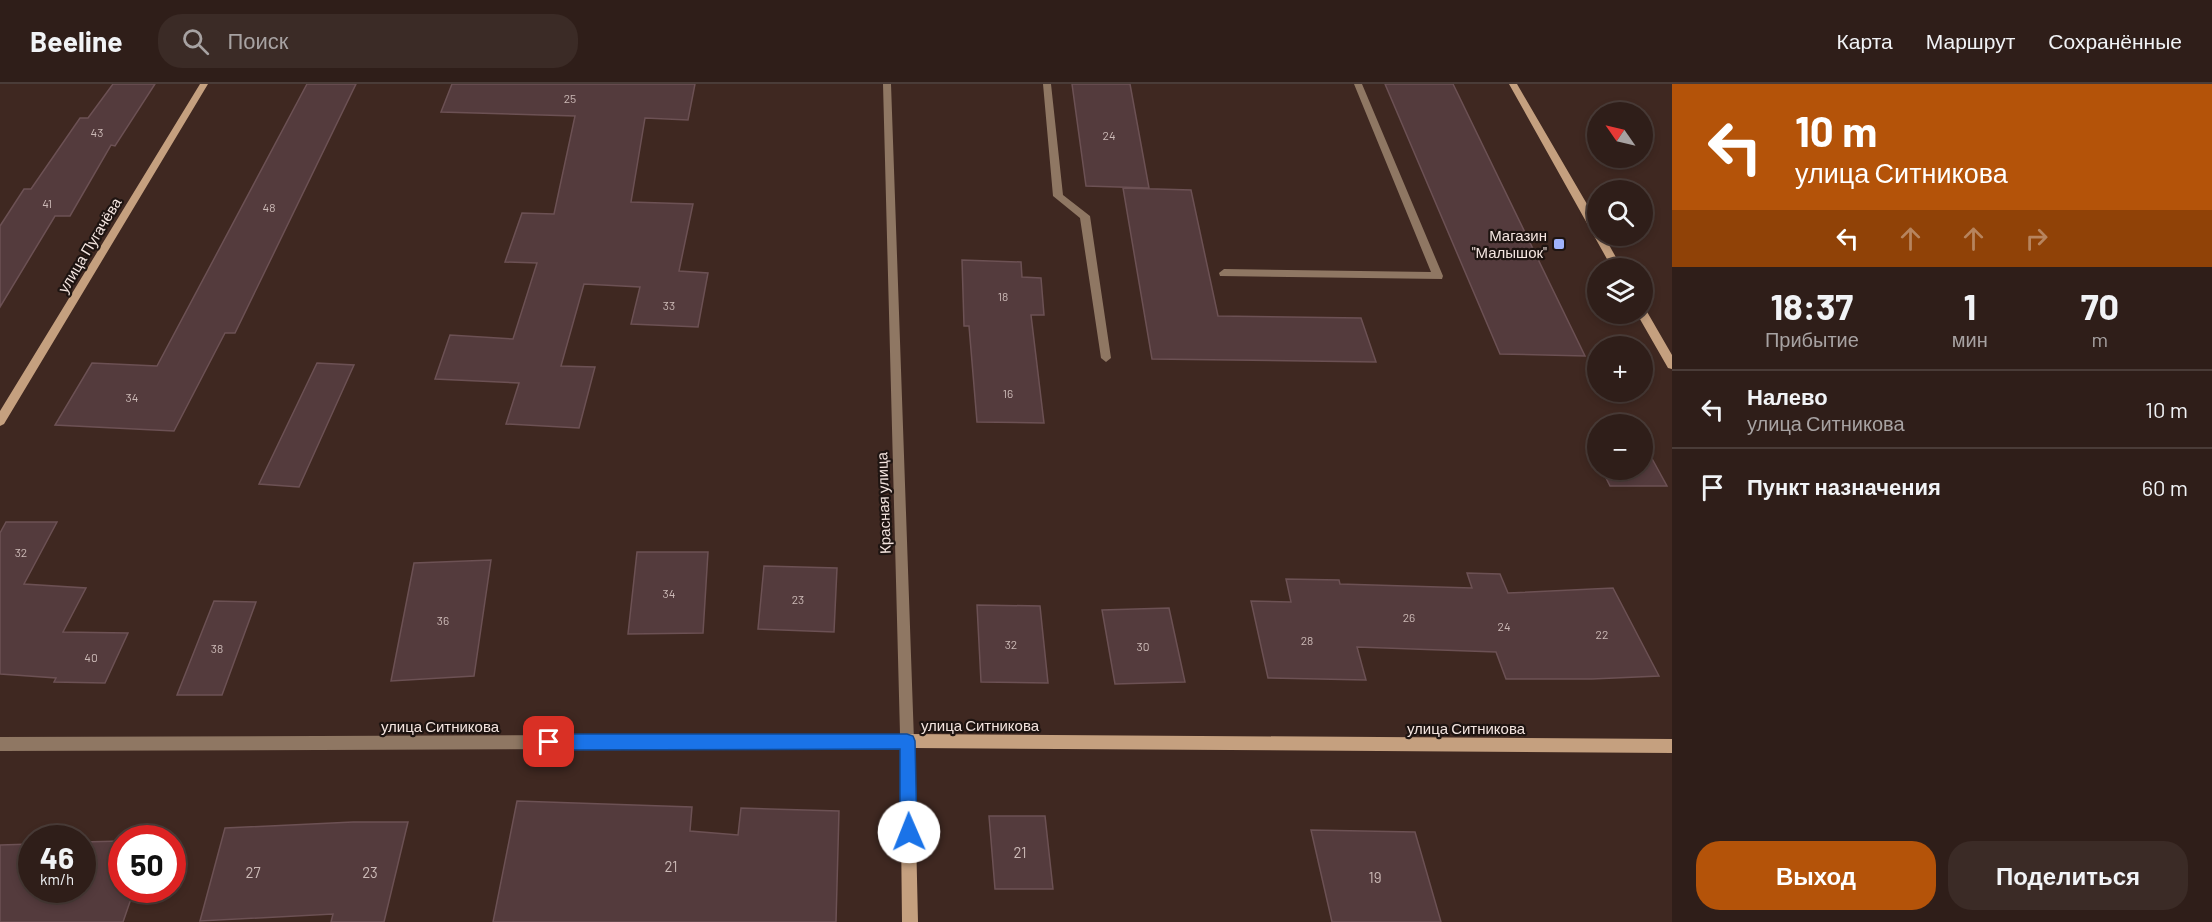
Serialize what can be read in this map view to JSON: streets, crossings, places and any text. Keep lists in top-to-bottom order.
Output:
{
  "streets": {
    "main road": ["улица Пугачёва", "Красная улица", "улица Ситникова"]
  },
  "crossings": [
    ["Красная улица", "улица Ситникова"]
  ],
  "places": {
    "transit": ["Магазин \"Малышок\""]
  },
  "house_numbers": [
    "25",
    "43",
    "24",
    "41",
    "48",
    "18",
    "33",
    "16",
    "34",
    "32",
    "34",
    "23",
    "26",
    "36",
    "24",
    "22",
    "28",
    "32",
    "30",
    "38",
    "40",
    "21",
    "21",
    "27",
    "23",
    "19"
  ],
  "north": "top left",
  "page": {
    "header": "Beeline",
    "search": "Поиск",
    "nav": ["Карта", "Маршрут", "Сохранённые"],
    "turn": ["10 m", "улица Ситникова"],
    "map_buttons": ["+", "−"],
    "eta": [
      "18:37",
      "Прибытие",
      "1",
      "мин",
      "70",
      "m"
    ],
    "list": [
      {
        "name": "Налево",
        "note": "улица Ситникова",
        "value": "10 m"
      },
      {
        "name": "Пункт назначения",
        "value": "60 m"
      }
    ],
    "speed": "46 km/h",
    "limit": "50",
    "buttons": ["Выход", "Поделиться"]
  }
}
